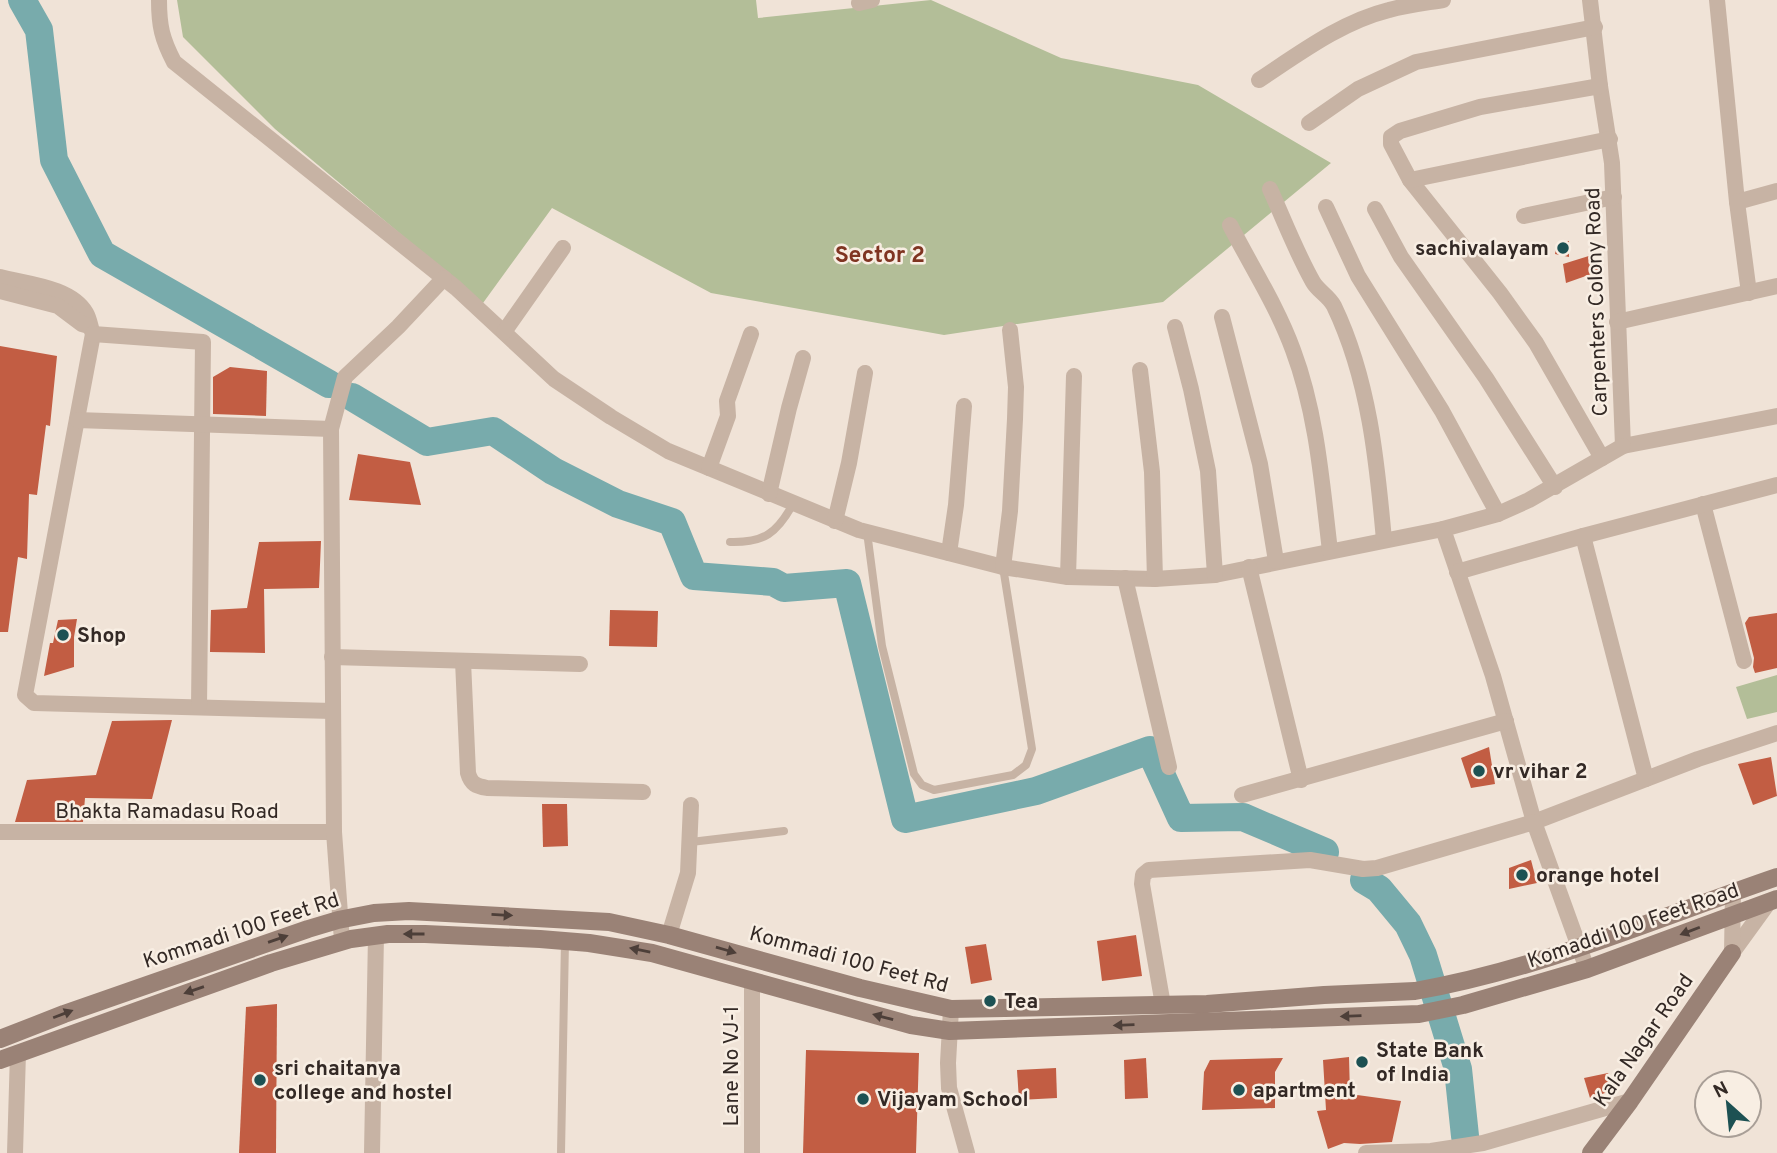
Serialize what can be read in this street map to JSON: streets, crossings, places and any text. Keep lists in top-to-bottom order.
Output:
{
  "streets": {
    "main road": ["Komaddi 100 Feet Road", "Kommadi 100 Feet Rd", "Kala Nagar Road"],
    "street": ["Carpenters Colony Road", "Bhakta Ramadasu Road", "Lane No VJ-1"]
  },
  "crossings": [
    ["Komaddi 100 Feet Road", "Kommadi 100 Feet Rd"],
    ["Komaddi 100 Feet Road", "Kala Nagar Road"],
    ["Kommadi 100 Feet Rd", "Lane No VJ-1"]
  ],
  "one_way": ["Komaddi 100 Feet Road"],
  "districts": ["Sector 2"],
  "places": [
    "sachivalayam",
    "Shop",
    "vr vihar 2",
    "orange hotel",
    "Tea",
    "State Bank of India",
    "sri chaitanya college and hostel",
    "apartment",
    "Vijayam School"
  ],
  "north": "top left"
}
